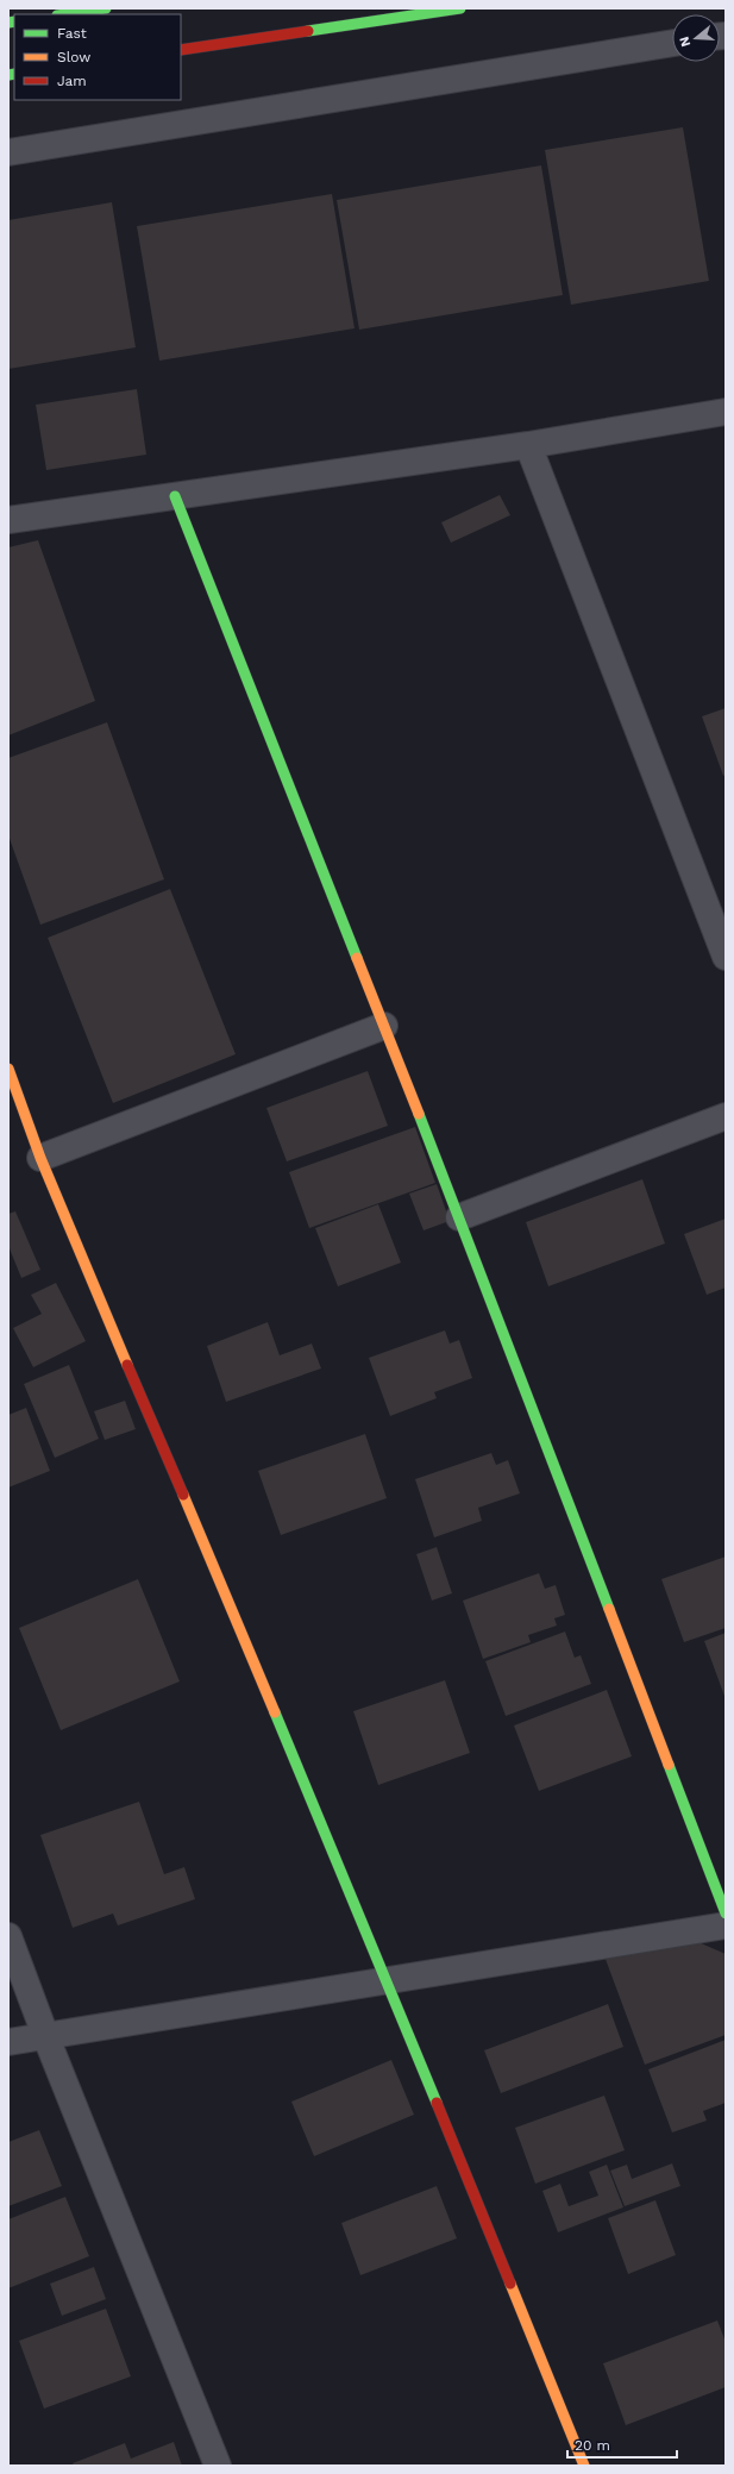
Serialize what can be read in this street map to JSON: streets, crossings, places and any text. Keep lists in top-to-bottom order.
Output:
{
  "legend": ["Fast", "Slow", "Jam"],
  "scale_bar": "20 m",
  "north": "left"
}
